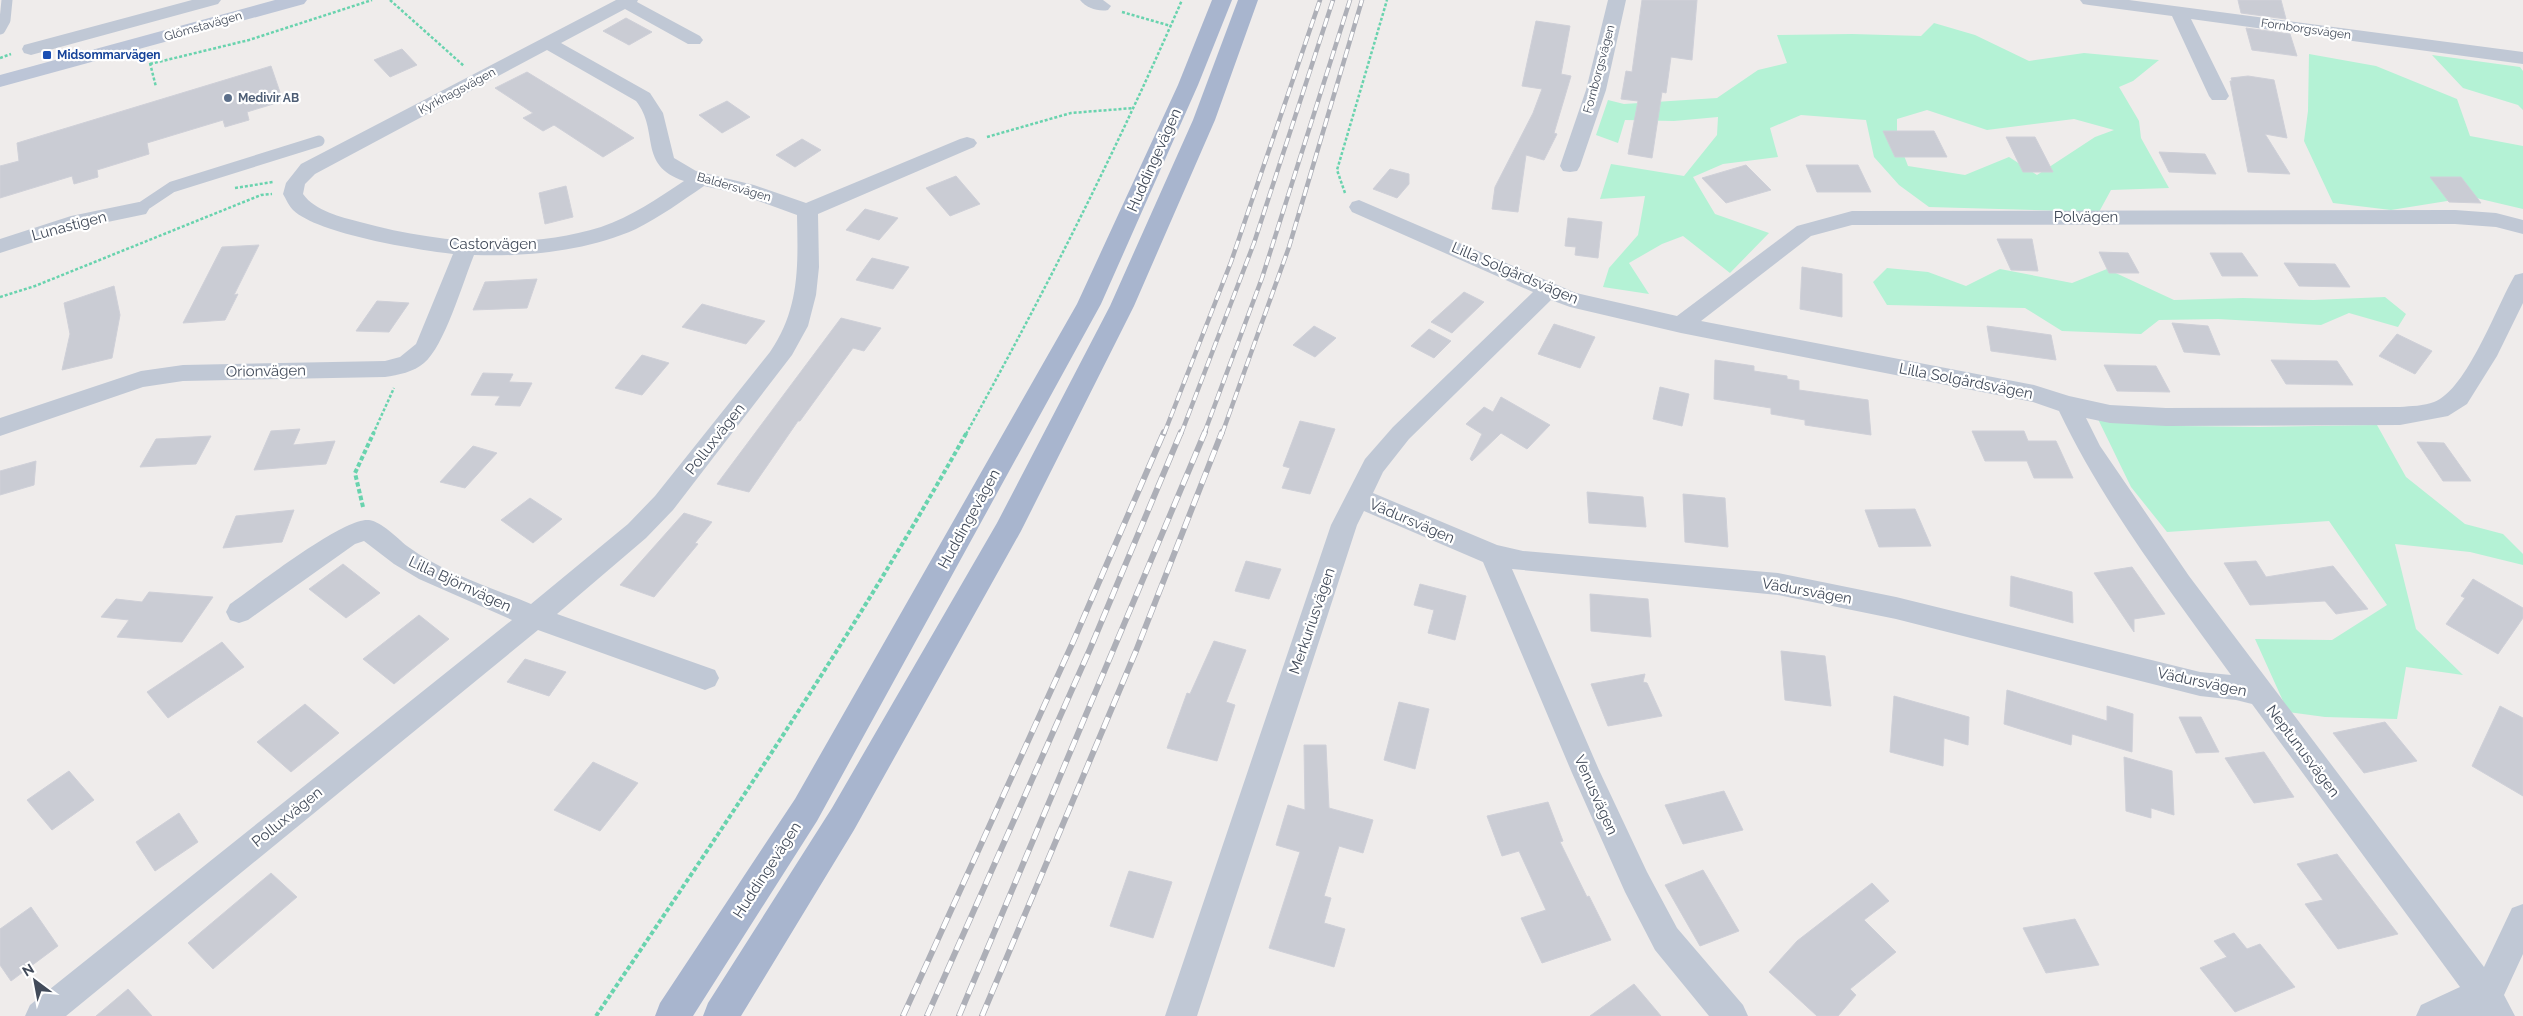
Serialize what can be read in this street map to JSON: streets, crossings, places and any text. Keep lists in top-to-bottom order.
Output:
{
  "streets": {
    "main road": ["Glömstavägen", "Huddingevägen"],
    "street": [
      "Fornborgsvägen",
      "Kyrkhagsvägen",
      "Baldersvägen",
      "Polvägen",
      "Lunastigen",
      "Castorvägen",
      "Lilla Solgårdsvägen",
      "Orionvägen",
      "Polluxvägen",
      "Vädursvägen",
      "Lilla Björnvägen",
      "Merkuriusvägen",
      "Neptunusvägen",
      "Venusvägen"
    ]
  },
  "crossings": [
    ["Kyrkhagsvägen", "Baldersvägen"],
    ["Kyrkhagsvägen", "Castorvägen"],
    ["Baldersvägen", "Castorvägen"],
    ["Baldersvägen", "Polluxvägen"],
    ["Polvägen", "Lilla Solgårdsvägen"],
    ["Castorvägen", "Orionvägen"],
    ["Lilla Solgårdsvägen", "Merkuriusvägen"],
    ["Lilla Solgårdsvägen", "Neptunusvägen"],
    ["Polluxvägen", "Lilla Björnvägen"],
    ["Vädursvägen", "Merkuriusvägen"],
    ["Vädursvägen", "Neptunusvägen"],
    ["Vädursvägen", "Venusvägen"]
  ],
  "places": {
    "transit": ["Midsommarvägen"],
    "other": ["Medivir AB"]
  },
  "north": "top left"
}
